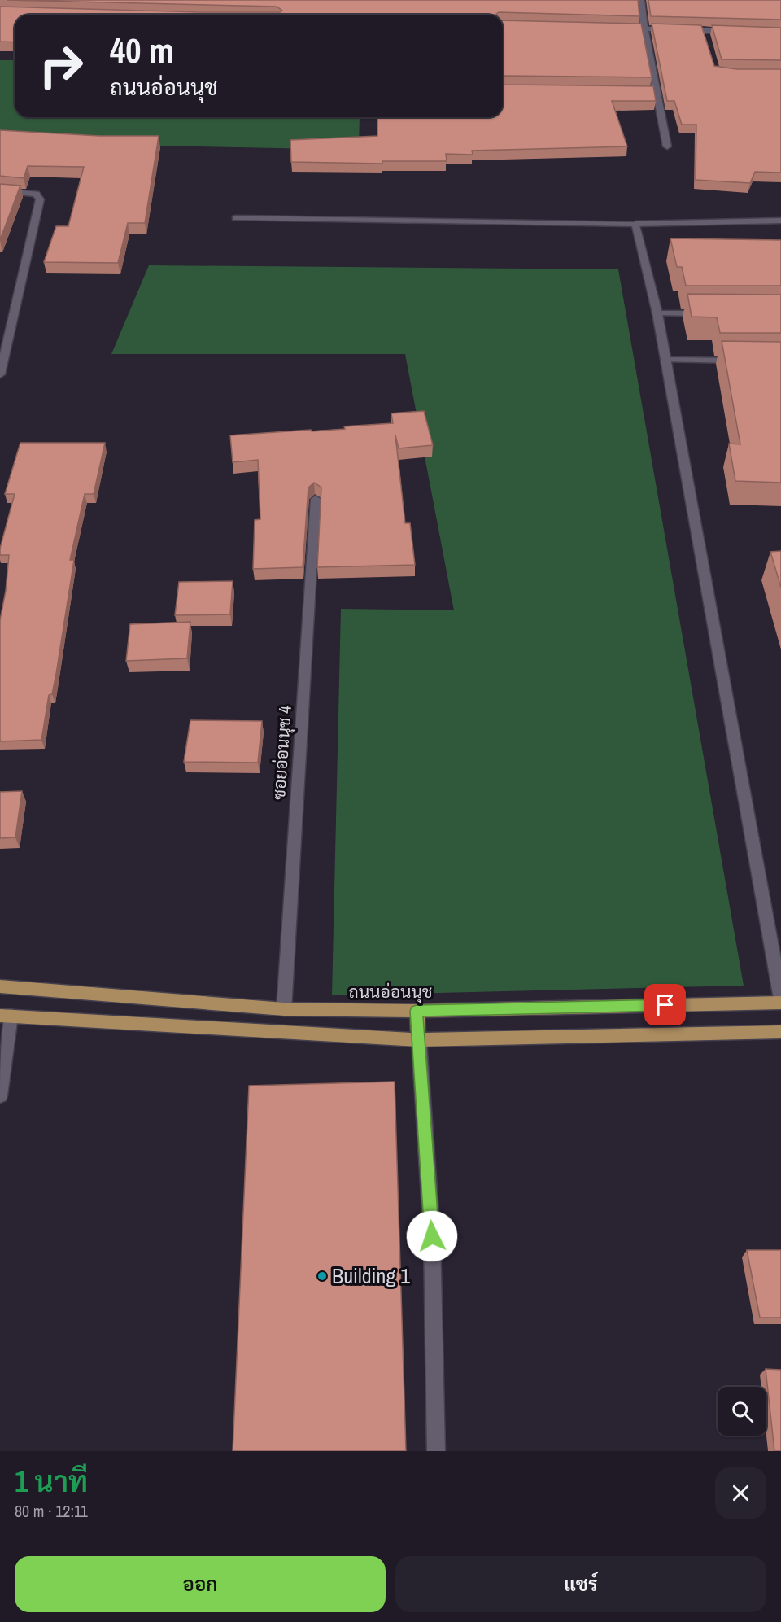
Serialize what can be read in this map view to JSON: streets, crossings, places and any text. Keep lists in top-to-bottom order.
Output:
{
  "streets": {
    "main road": ["ถนนอ่อนนุช"],
    "street": ["ซอยอ่อนนุช 4"]
  },
  "crossings": [
    ["ซอยอ่อนนุช 4", "ถนนอ่อนนุช"]
  ],
  "places": ["Building 1"],
  "page": {
    "turn": ["40 m", "ถนนอ่อนนุช"],
    "heading": ["1 นาที", "80 m · 12:11"],
    "buttons": ["ออก", "แชร์"]
  }
}
